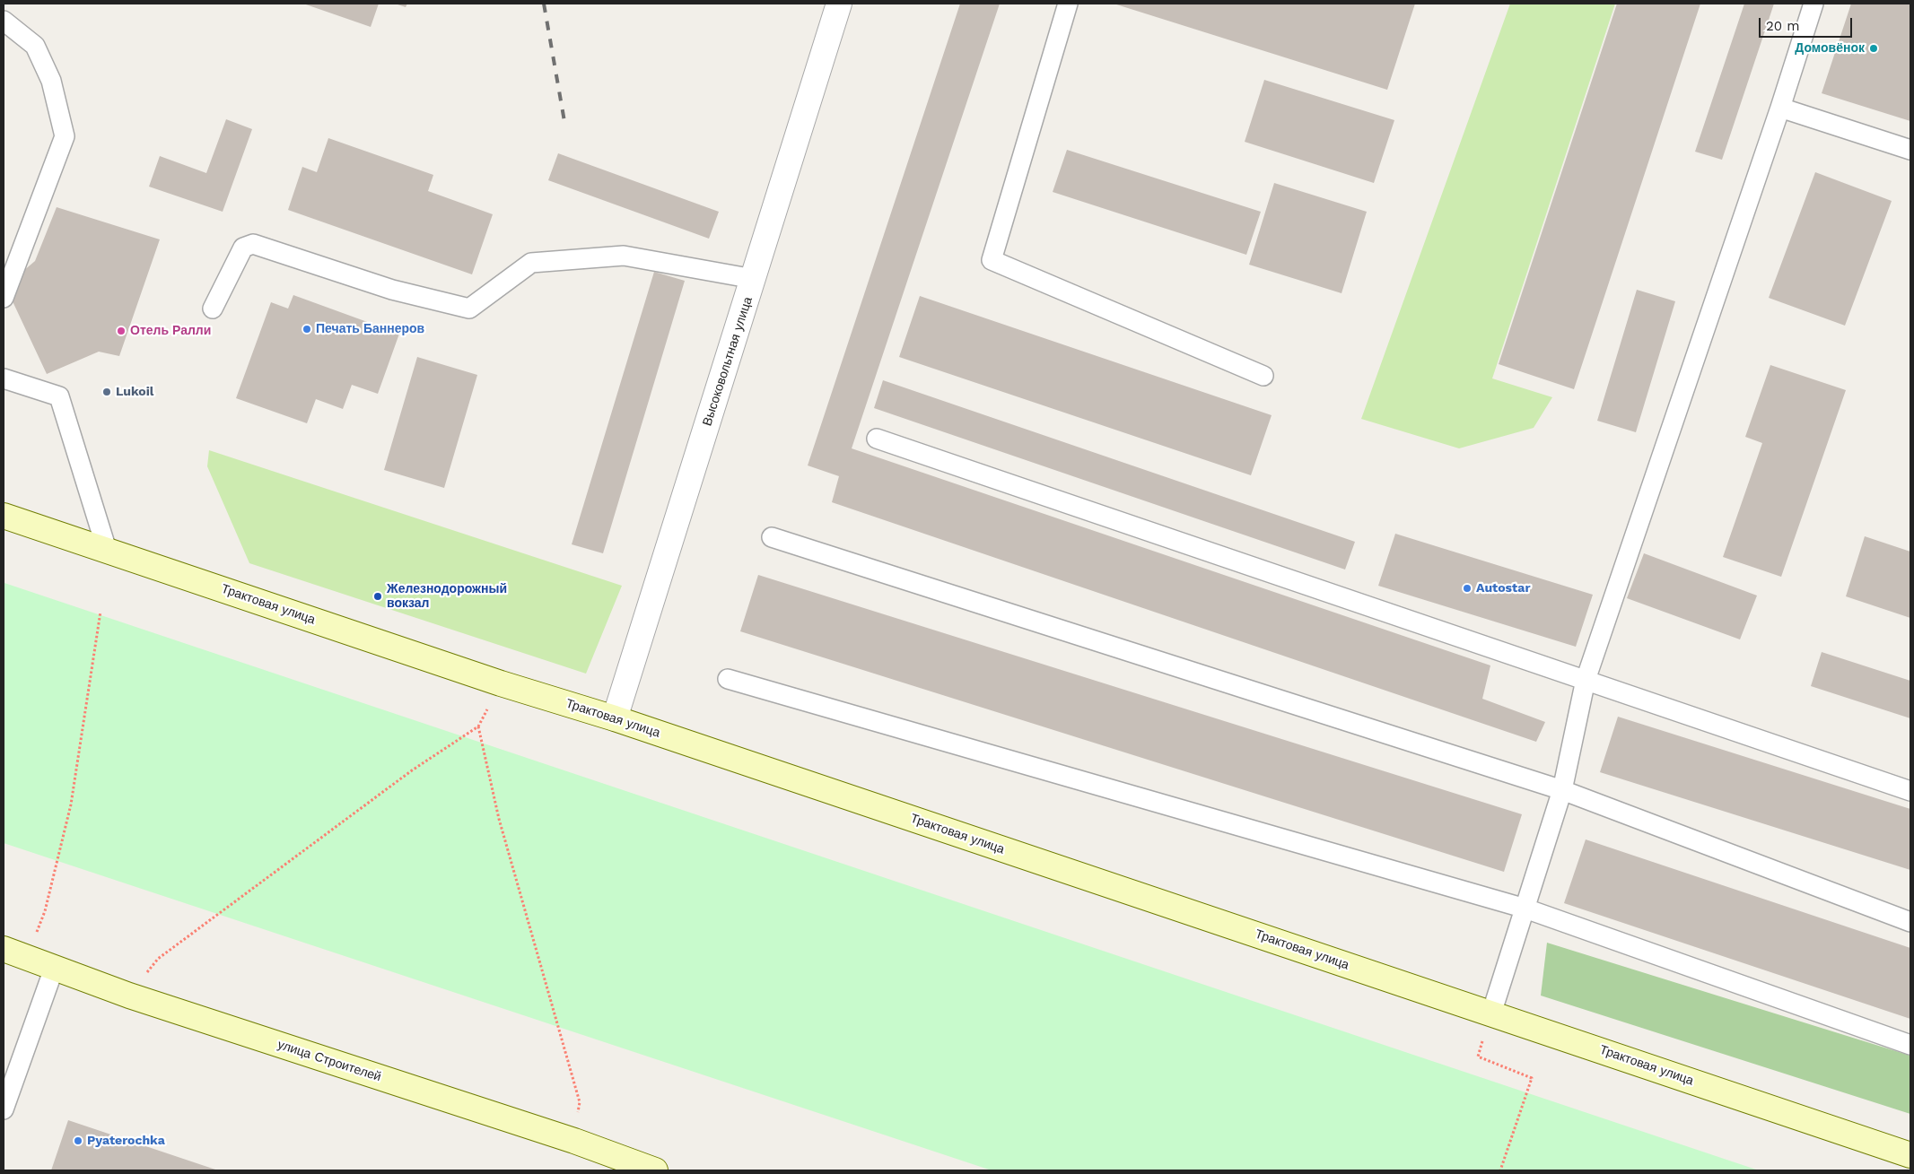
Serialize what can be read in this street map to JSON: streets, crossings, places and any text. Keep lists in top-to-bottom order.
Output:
{
  "streets": {
    "main road": ["Трактовая улица", "улица Строителей"],
    "street": ["Высоковольтная улица"]
  },
  "crossings": [
    ["Высоковольтная улица", "Трактовая улица"]
  ],
  "places": [
    "Домовёнок",
    "Печать Баннеров",
    "Отель Ралли",
    "Lukoil",
    "Autostar",
    "Железнодорожный вокзал",
    "Pyaterochka"
  ],
  "scale_bar": "20 m"
}
